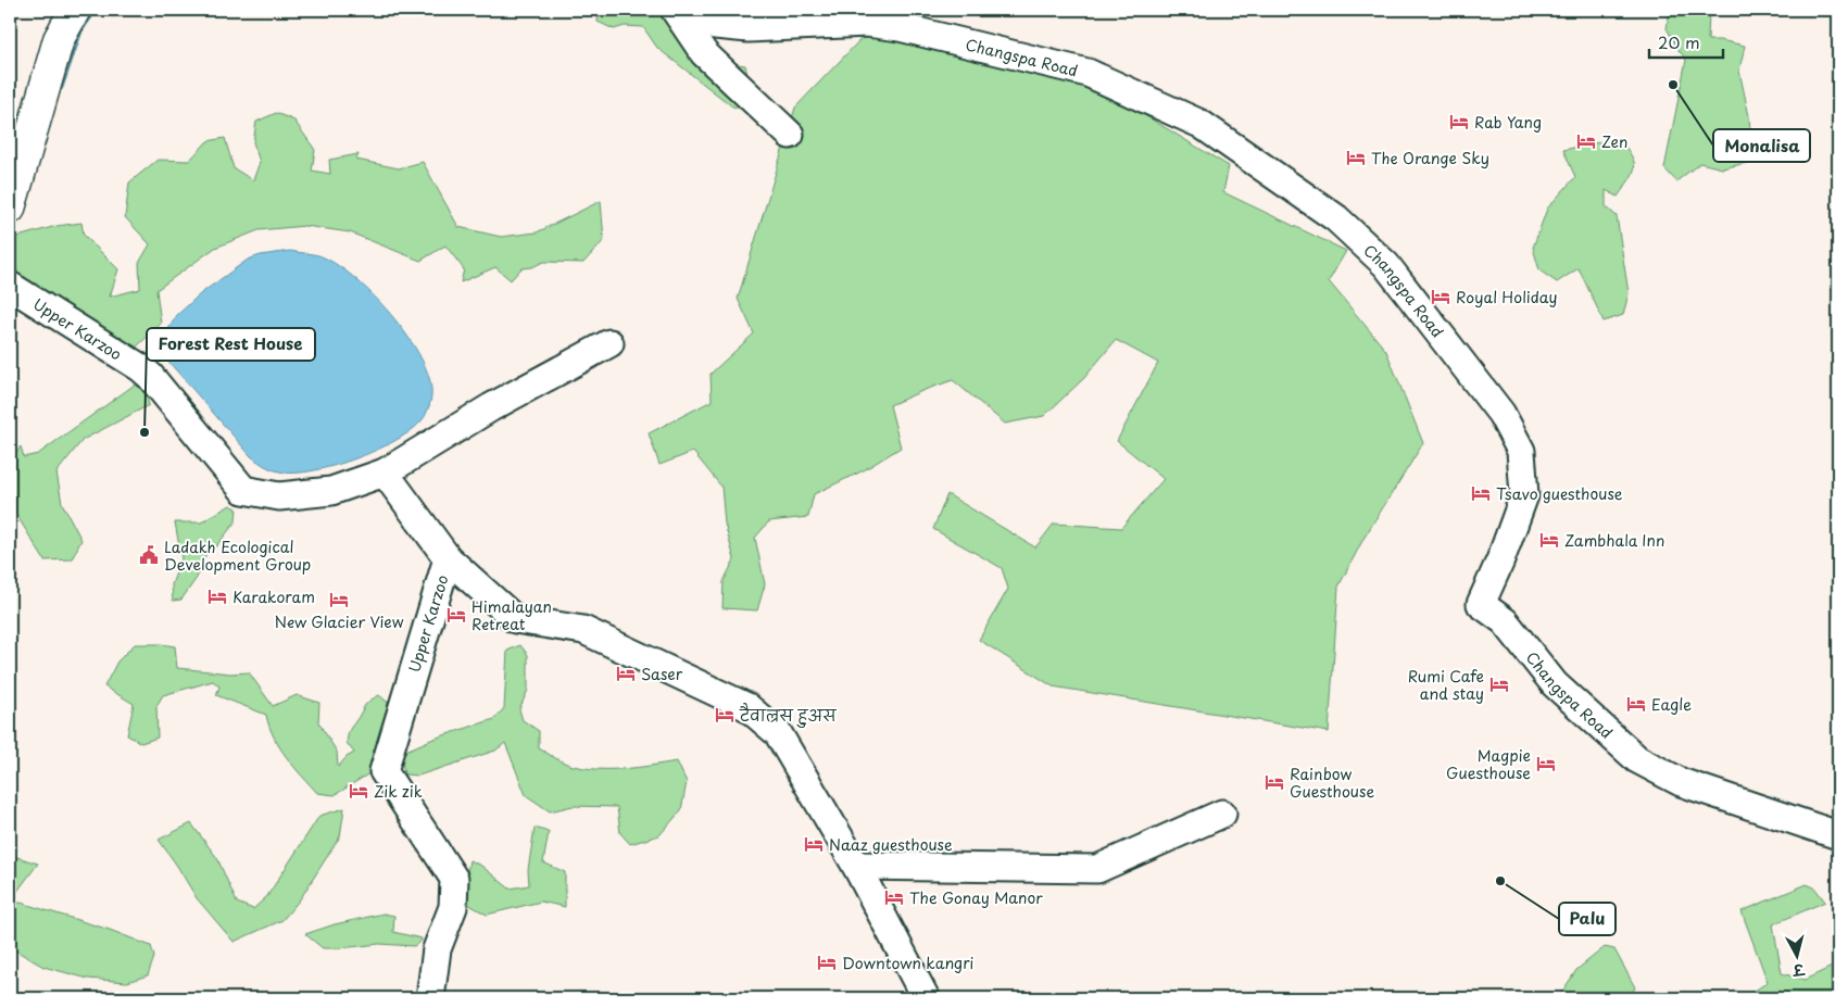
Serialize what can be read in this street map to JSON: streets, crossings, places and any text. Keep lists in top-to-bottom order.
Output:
{
  "streets": {
    "street": ["Changspa Road", "Upper Karzoo"]
  },
  "places": {
    "other": ["Monalisa", "Forest Rest House", "Palu"],
    "hotel": [
      "Rab Yang",
      "Zen",
      "The Orange Sky",
      "Royal Holiday",
      "Tsavo guesthouse",
      "Zambhala Inn",
      "Karakoram",
      "New Glacier View",
      "Himalayan Retreat",
      "Saser",
      "Rumi Cafe and stay",
      "Eagle",
      "टैवाल्रस हुअस",
      "Magpie Guesthouse",
      "Rainbow Guesthouse",
      "Zik zik",
      "Naaz guesthouse",
      "The Gonay Manor",
      "Downtown kangri"
    ],
    "public building": ["Ladakh Ecological Development Group"]
  },
  "scale_bar": "20 m",
  "north": "bottom"
}
